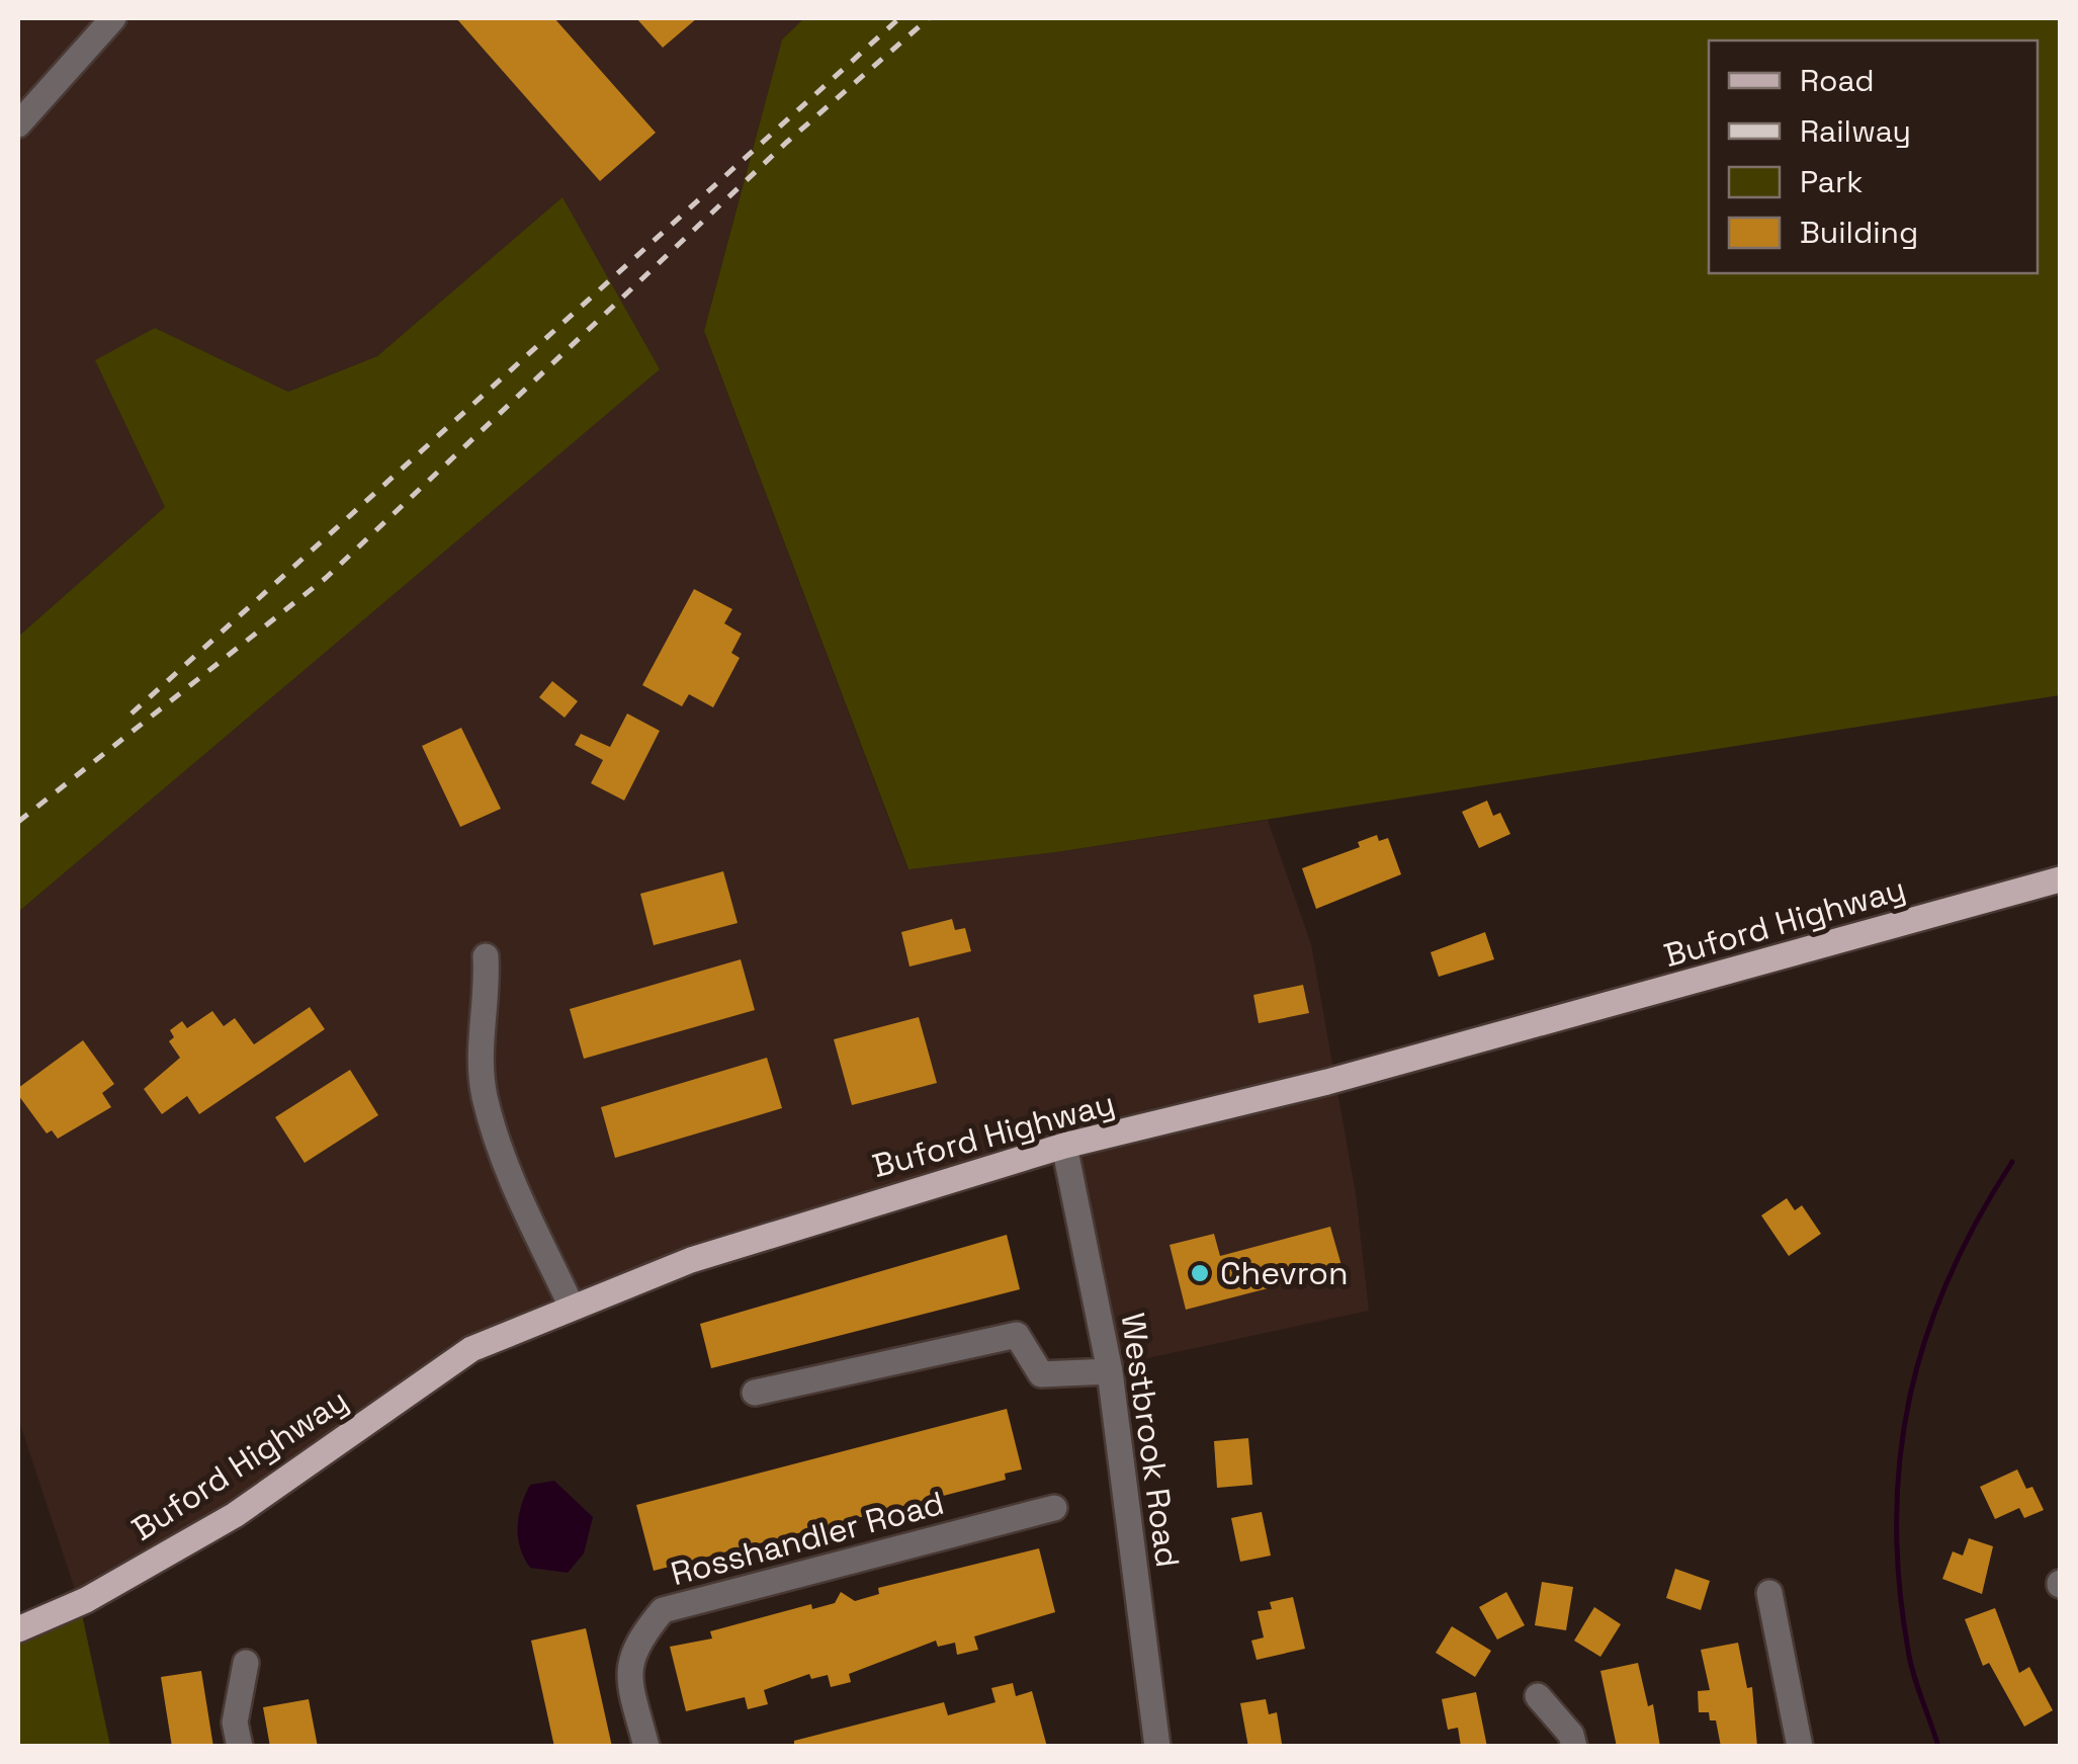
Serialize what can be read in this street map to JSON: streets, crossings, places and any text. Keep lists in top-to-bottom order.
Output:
{
  "streets": {
    "main road": ["Buford Highway"],
    "street": ["Westbrook Road", "Rosshandler Road"]
  },
  "crossings": [
    ["Buford Highway", "Westbrook Road"]
  ],
  "places": ["Chevron"],
  "legend": [
    "Road",
    "Railway",
    "Park",
    "Building"
  ]
}
